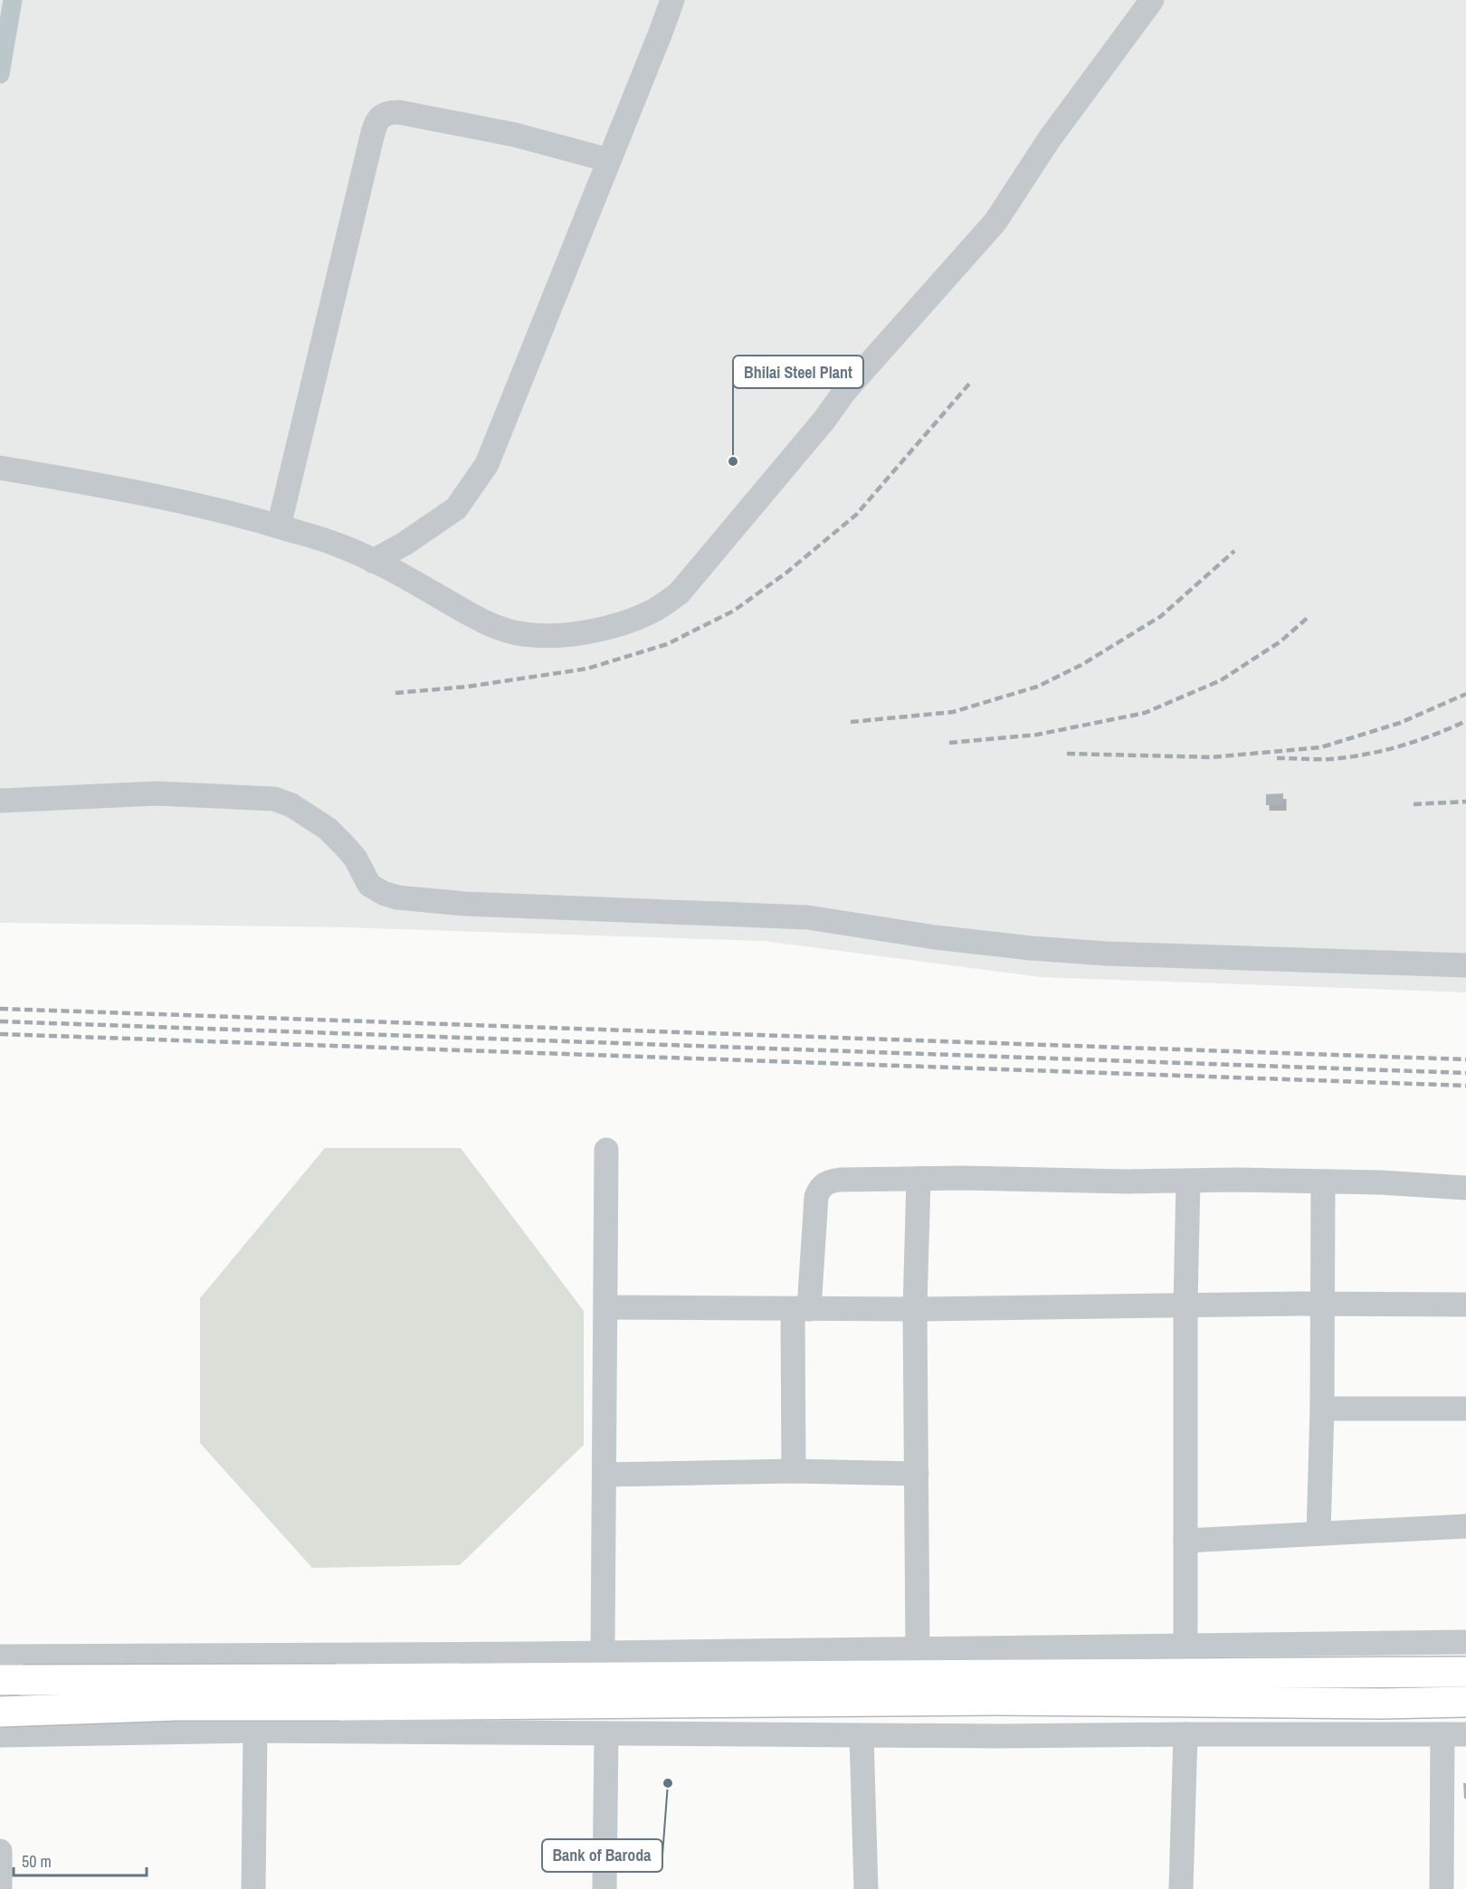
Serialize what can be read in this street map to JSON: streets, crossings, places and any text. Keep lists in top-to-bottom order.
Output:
{
  "places": ["Bhilai Steel Plant", "Bank of Baroda"],
  "scale_bar": "50 m"
}
